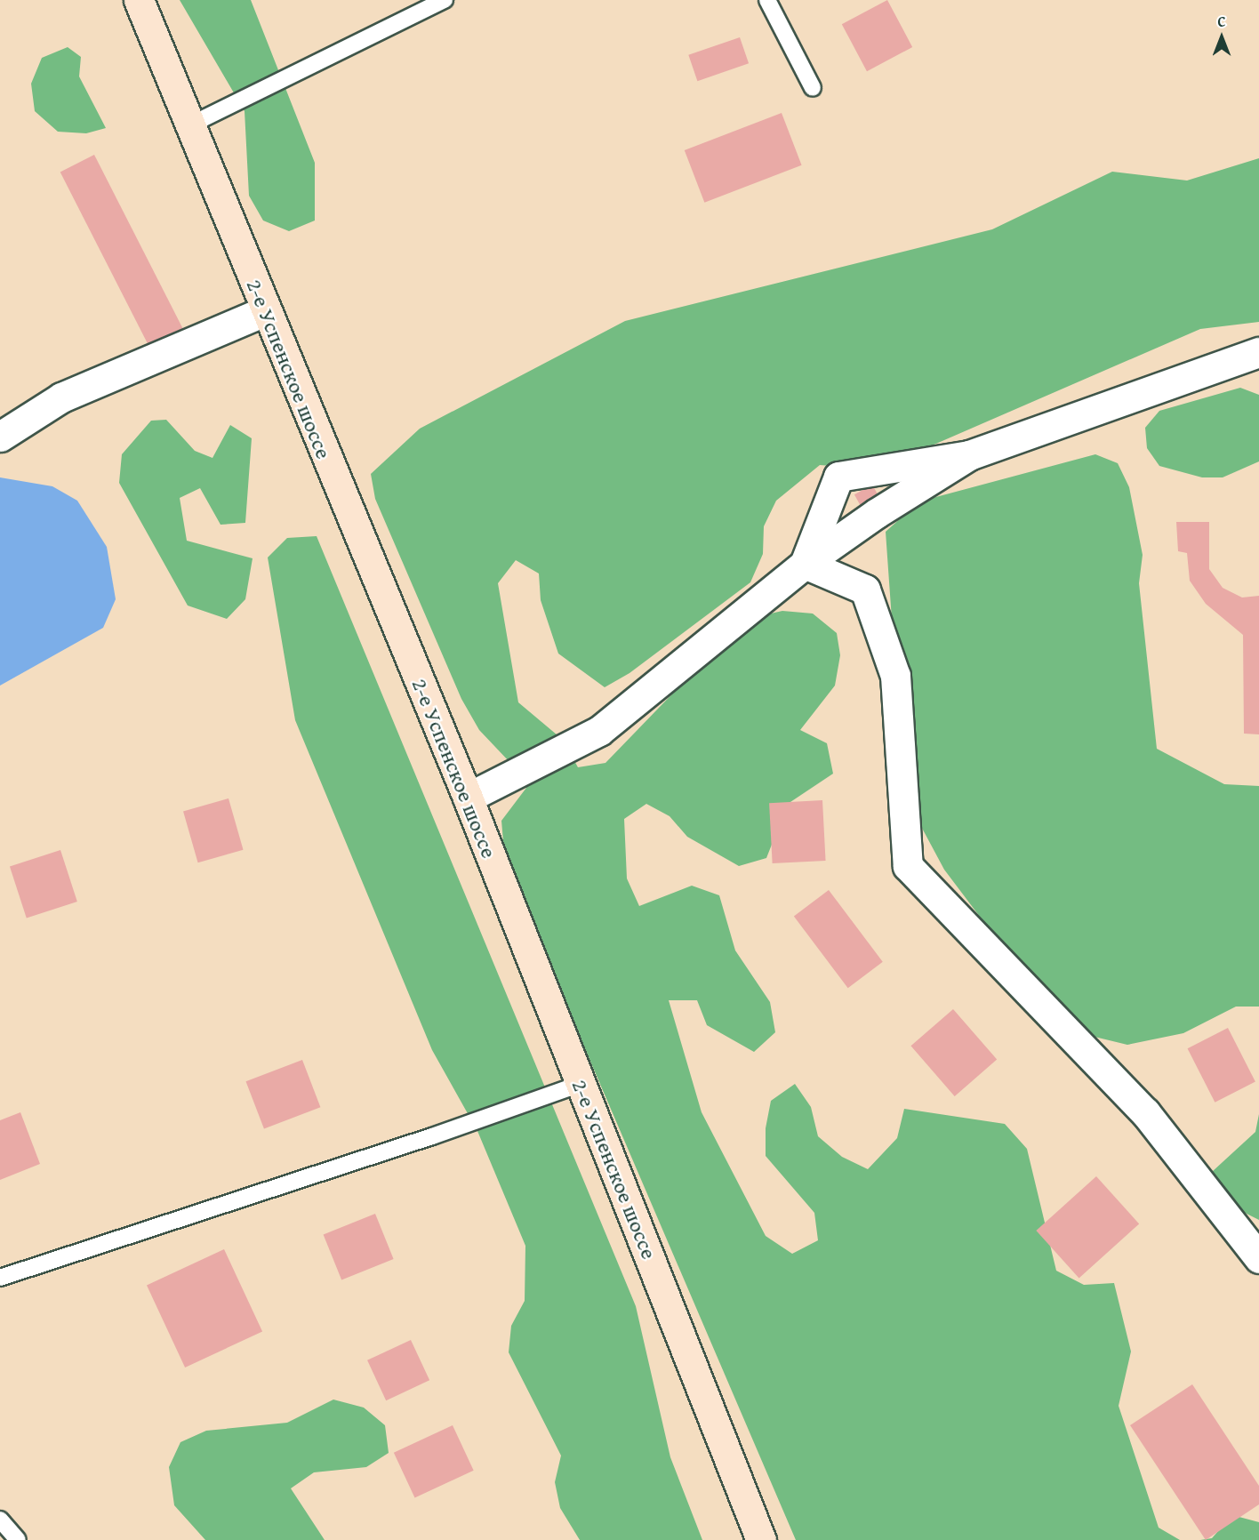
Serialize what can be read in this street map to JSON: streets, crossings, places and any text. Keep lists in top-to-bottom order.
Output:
{
  "streets": {
    "main road": ["2-е Успенское шоссе"]
  },
  "north": "top"
}
